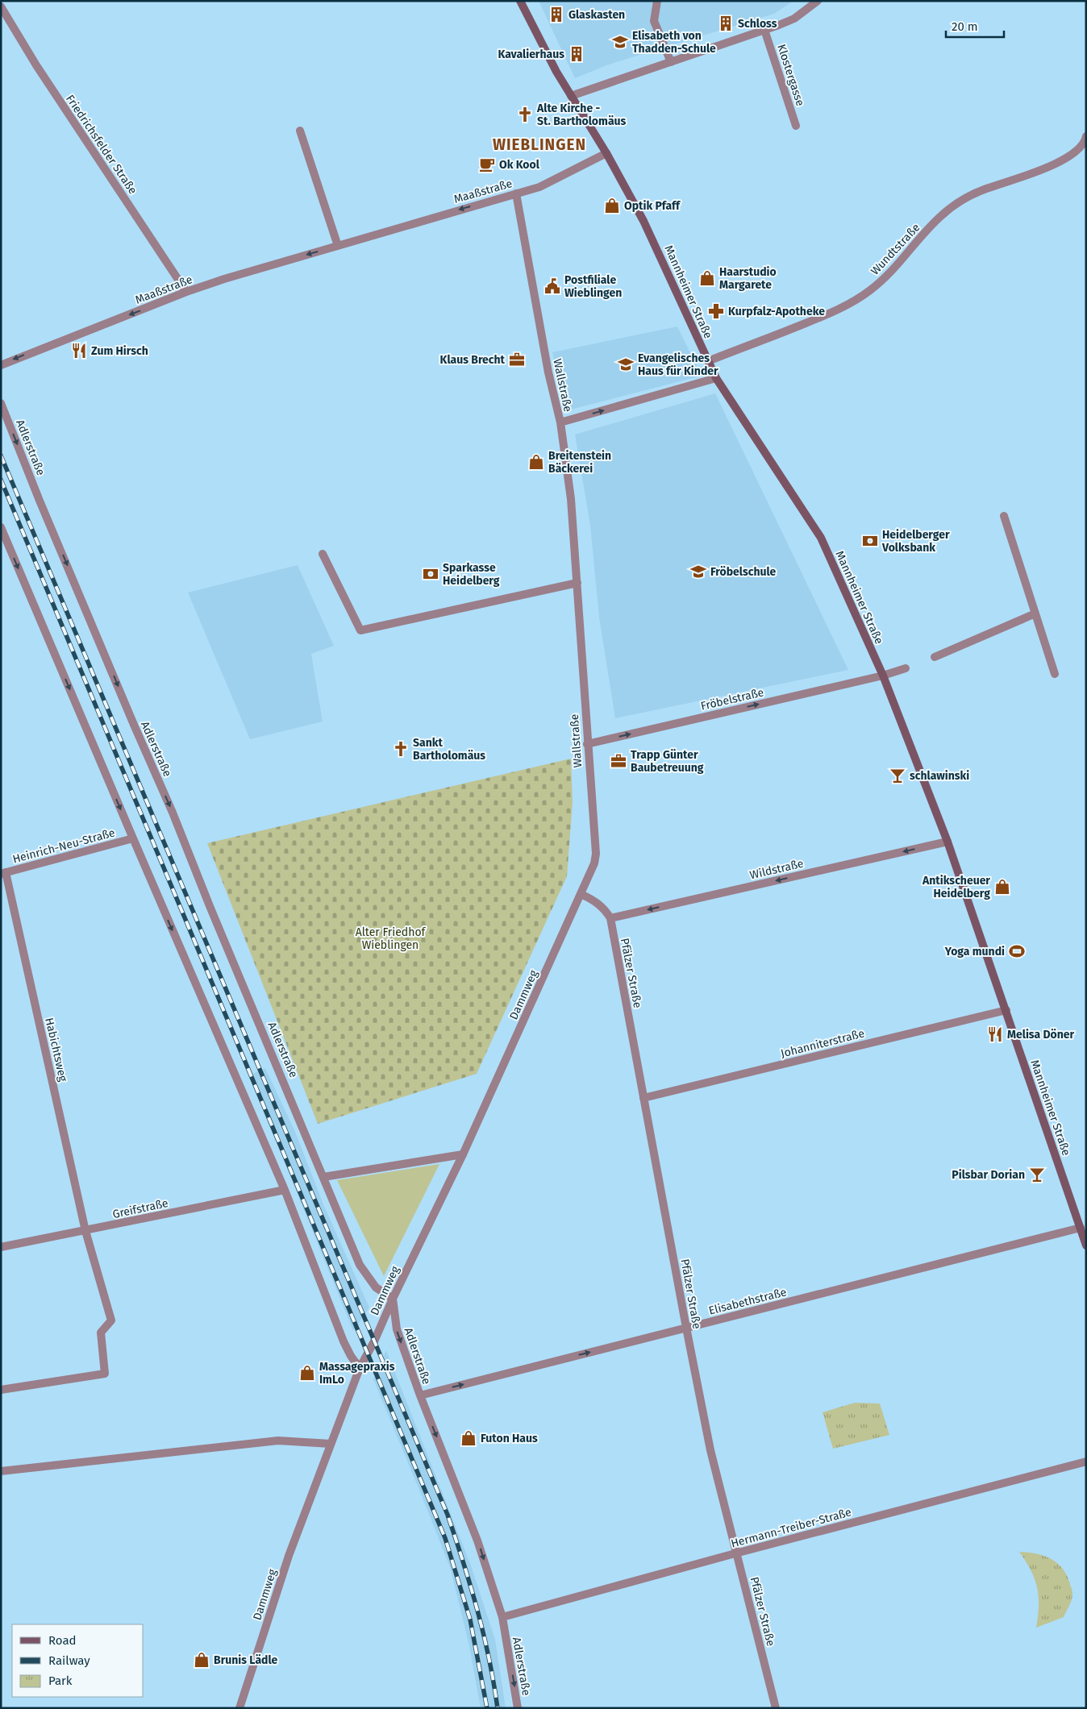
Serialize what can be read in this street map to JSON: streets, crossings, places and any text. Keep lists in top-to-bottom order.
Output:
{
  "streets": {
    "street": [
      "Klostergasse",
      "Friedrichsfelder Straße",
      "Maaßstraße",
      "Wundtstraße",
      "Mannheimer Straße",
      "Wallstraße",
      "Adlerstraße",
      "Fröbelstraße",
      "Heinrich-Neu-Straße",
      "Wildstraße",
      "Pfälzer Straße",
      "Dammweg",
      "Johanniterstraße",
      "Habichtsweg",
      "Greifstraße",
      "Elisabethstraße",
      "Hermann-Treiber-Straße"
    ]
  },
  "crossings": [
    ["Friedrichsfelder Straße", "Maaßstraße"],
    ["Maaßstraße", "Mannheimer Straße"],
    ["Maaßstraße", "Wallstraße"],
    ["Wundtstraße", "Mannheimer Straße"],
    ["Mannheimer Straße", "Fröbelstraße"],
    ["Mannheimer Straße", "Wildstraße"],
    ["Mannheimer Straße", "Johanniterstraße"],
    ["Mannheimer Straße", "Elisabethstraße"],
    ["Wallstraße", "Fröbelstraße"],
    ["Wallstraße", "Dammweg"],
    ["Adlerstraße", "Dammweg"],
    ["Adlerstraße", "Elisabethstraße"],
    ["Adlerstraße", "Hermann-Treiber-Straße"],
    ["Heinrich-Neu-Straße", "Habichtsweg"],
    ["Wildstraße", "Pfälzer Straße"],
    ["Pfälzer Straße", "Johanniterstraße"],
    ["Pfälzer Straße", "Elisabethstraße"],
    ["Pfälzer Straße", "Hermann-Treiber-Straße"],
    ["Habichtsweg", "Greifstraße"]
  ],
  "one_way": [
    "Maaßstraße",
    "Fröbelstraße",
    "Wildstraße",
    "Elisabethstraße"
  ],
  "districts": ["WIEBLINGEN"],
  "parks": ["Alter Friedhof Wieblingen"],
  "places": {
    "building": ["Glaskasten", "Schloss", "Kavalierhaus"],
    "school or university": ["Elisabeth von Thadden-Schule", "Evangelisches Haus für Kinder", "Fröbelschule"],
    "church": ["Alte Kirche - St. Bartholomäus", "Sankt Bartholomäus"],
    "cafe": ["Ok Kool"],
    "shop": [
      "Optik Pfaff",
      "Haarstudio Margarete",
      "Breitenstein Bäckerei",
      "Antikscheuer Heidelberg",
      "Massagepraxis ImLo",
      "Futon Haus",
      "Brunis Lädle"
    ],
    "public building": ["Postfiliale Wieblingen"],
    "pharmacy": ["Kurpfalz-Apotheke"],
    "restaurant": ["Zum Hirsch", "Melisa Döner"],
    "office": ["Klaus Brecht", "Trapp Günter Baubetreuung"],
    "bank": ["Heidelberger Volksbank", "Sparkasse Heidelberg"],
    "bar": ["schlawinski", "Pilsbar Dorian"],
    "sports": ["Yoga mundi"]
  },
  "legend": ["Road", "Railway", "Park"],
  "scale_bar": "20 m"
}
